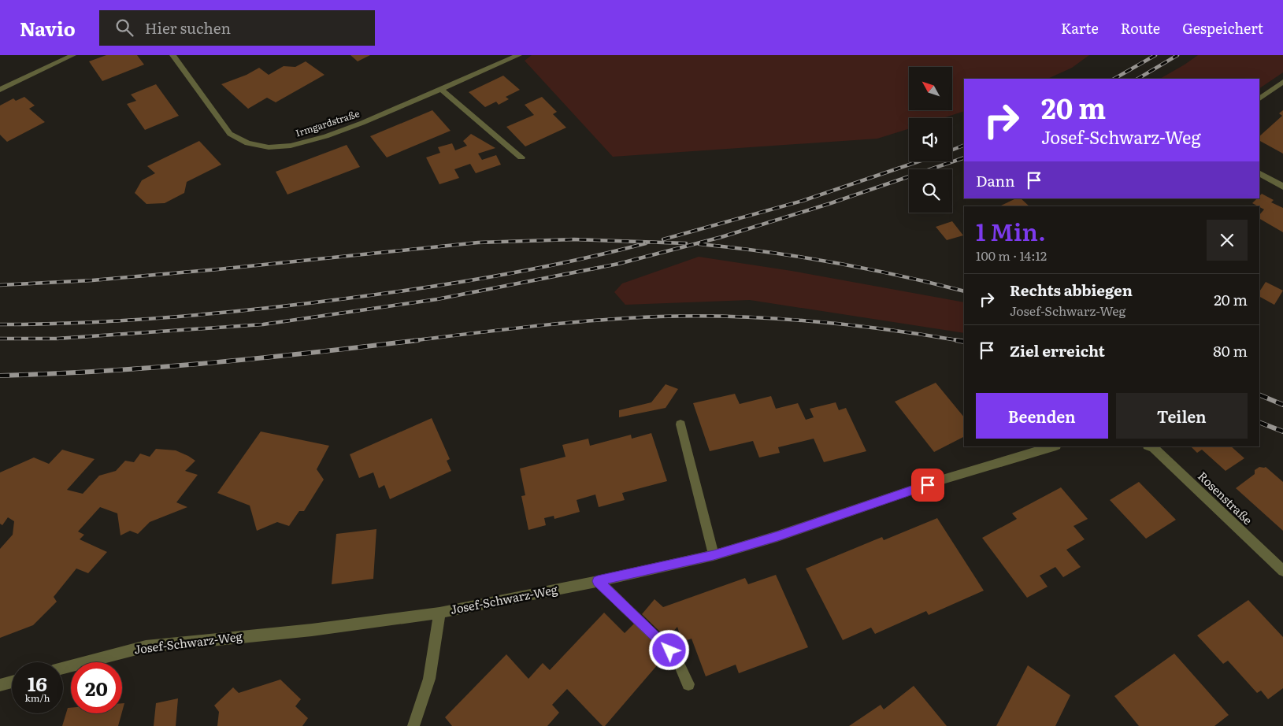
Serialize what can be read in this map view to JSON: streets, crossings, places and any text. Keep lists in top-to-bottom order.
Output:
{
  "streets": {
    "street": ["Irmgardstraße", "Rosenstraße", "Josef-Schwarz-Weg"]
  },
  "north": "top left",
  "page": {
    "header": "Navio",
    "search": "Hier suchen",
    "nav": ["Karte", "Route", "Gespeichert"],
    "turn": ["20 m", "Josef-Schwarz-Weg"],
    "then": "Dann",
    "heading": ["1 Min.", "100 m · 14:12"],
    "list": [
      {
        "name": "Rechts abbiegen",
        "note": "Josef-Schwarz-Weg",
        "value": "20 m"
      },
      {
        "name": "Ziel erreicht",
        "value": "80 m"
      }
    ],
    "buttons": ["Beenden", "Teilen"],
    "speed": "16 km/h",
    "limit": "20"
  }
}
